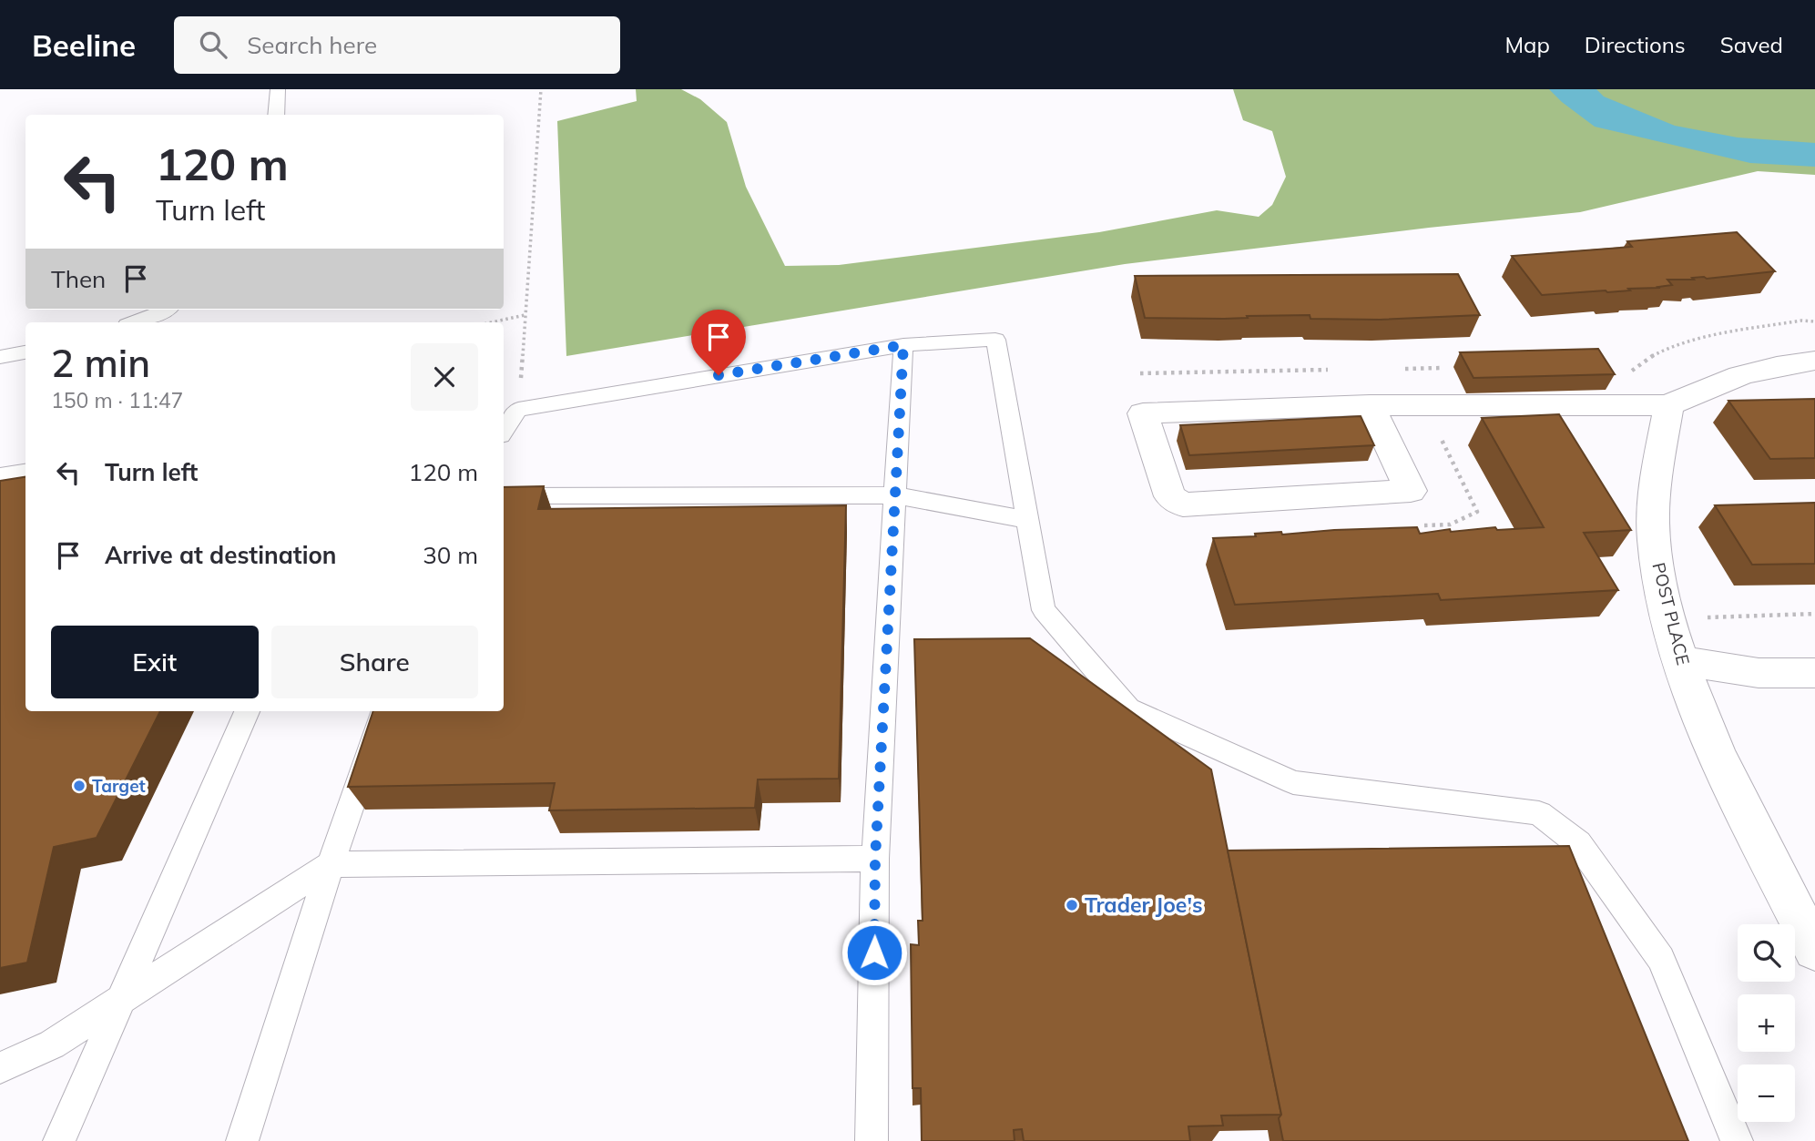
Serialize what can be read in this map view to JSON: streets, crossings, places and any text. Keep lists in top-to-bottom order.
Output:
{
  "streets": {
    "street": ["POST PLACE"]
  },
  "places": ["Target", "Trader Joe's"],
  "page": {
    "header": "Beeline",
    "search": "Search here",
    "nav": ["Map", "Directions", "Saved"],
    "turn": ["120 m", "Turn left"],
    "then": "Then",
    "heading": ["2 min", "150 m · 11:47"],
    "list": [
      {
        "name": "Turn left",
        "value": "120 m"
      },
      {
        "name": "Arrive at destination",
        "value": "30 m"
      }
    ],
    "buttons": ["Exit", "Share"],
    "map_buttons": ["+", "−"]
  }
}
